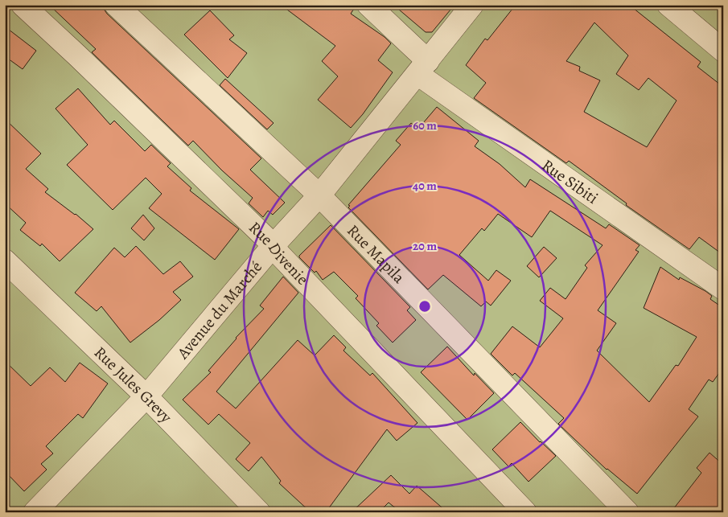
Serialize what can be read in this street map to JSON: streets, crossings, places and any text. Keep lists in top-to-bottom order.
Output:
{
  "streets": {
    "street": [
      "Rue Sibiti",
      "Rue Divenie",
      "Rue Mapila",
      "Avenue du Marché",
      "Rue Jules Grevy"
    ]
  },
  "crossings": [
    ["Rue Sibiti", "Avenue du Marché"],
    ["Rue Divenie", "Avenue du Marché"],
    ["Rue Mapila", "Avenue du Marché"],
    ["Avenue du Marché", "Rue Jules Grevy"]
  ],
  "rings": ["60 m", "40 m", "20 m"]
}
